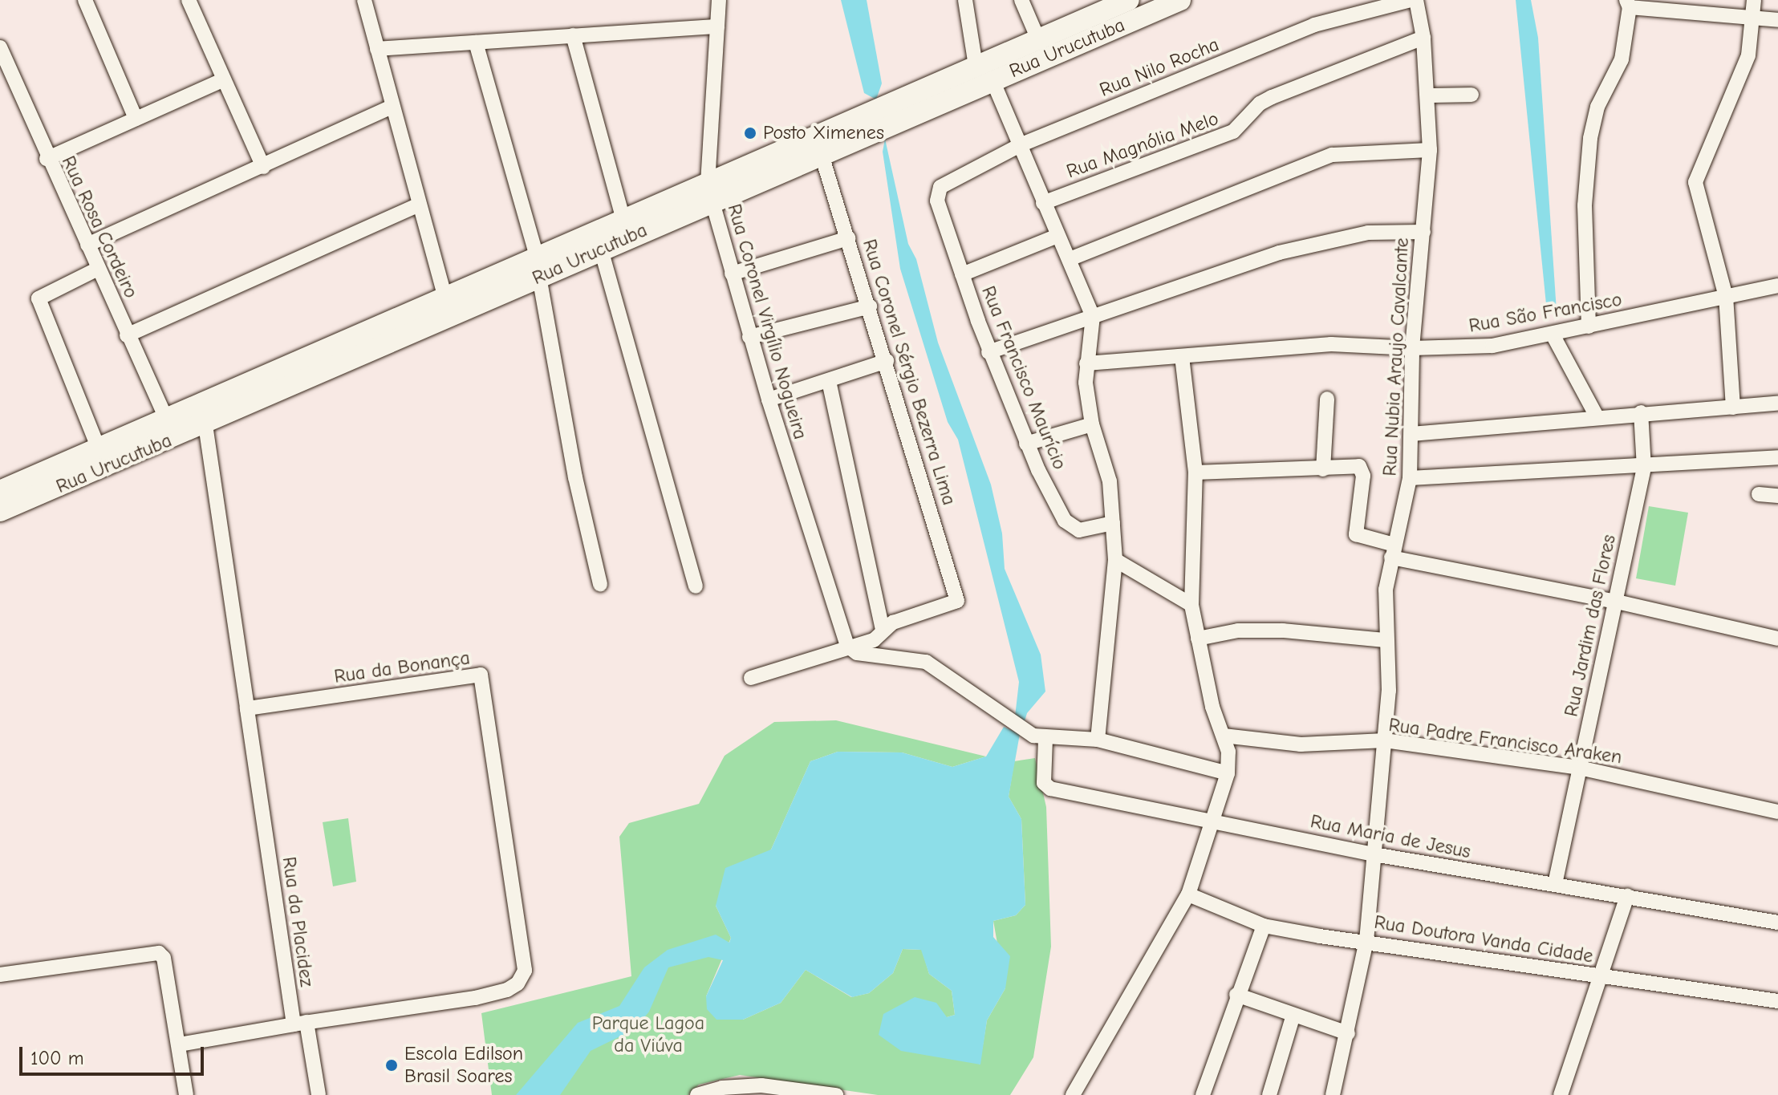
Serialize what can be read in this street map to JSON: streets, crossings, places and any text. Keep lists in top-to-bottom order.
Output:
{
  "streets": {
    "street": [
      "Rua Urucutuba",
      "Rua Nilo Rocha",
      "Rua Magnólia Melo",
      "Rua Rosa Cordeiro",
      "Rua São Francisco",
      "Rua Coronel Virgílio Nogueira",
      "Rua Nubia Araujo Cavalcante",
      "Rua Coronel Sérgio Bezerra Lima",
      "Rua Francisco Maurício",
      "Rua Jardim das Flores",
      "Rua da Bonança",
      "Rua Padre Francisco Araken",
      "Rua Maria de Jesus",
      "Rua da Placidez",
      "Rua Doutora Vanda Cidade"
    ]
  },
  "crossings": [
    ["Rua Urucutuba", "Rua Rosa Cordeiro"],
    ["Rua Urucutuba", "Rua Coronel Virgílio Nogueira"],
    ["Rua Urucutuba", "Rua Coronel Sérgio Bezerra Lima"],
    ["Rua Nilo Rocha", "Rua Francisco Maurício"],
    ["Rua Magnólia Melo", "Rua Nubia Araujo Cavalcante"],
    ["Rua São Francisco", "Rua Nubia Araujo Cavalcante"],
    ["Rua Nubia Araujo Cavalcante", "Rua Padre Francisco Araken"],
    ["Rua Nubia Araujo Cavalcante", "Rua Maria de Jesus"],
    ["Rua Nubia Araujo Cavalcante", "Rua Doutora Vanda Cidade"],
    ["Rua Jardim das Flores", "Rua Padre Francisco Araken"],
    ["Rua Jardim das Flores", "Rua Maria de Jesus"],
    ["Rua da Bonança", "Rua da Placidez"]
  ],
  "parks": ["Parque Lagoa da Viúva"],
  "places": ["Posto Ximenes", "Escola Edilson Brasil Soares"],
  "scale_bar": "100 m"
}
